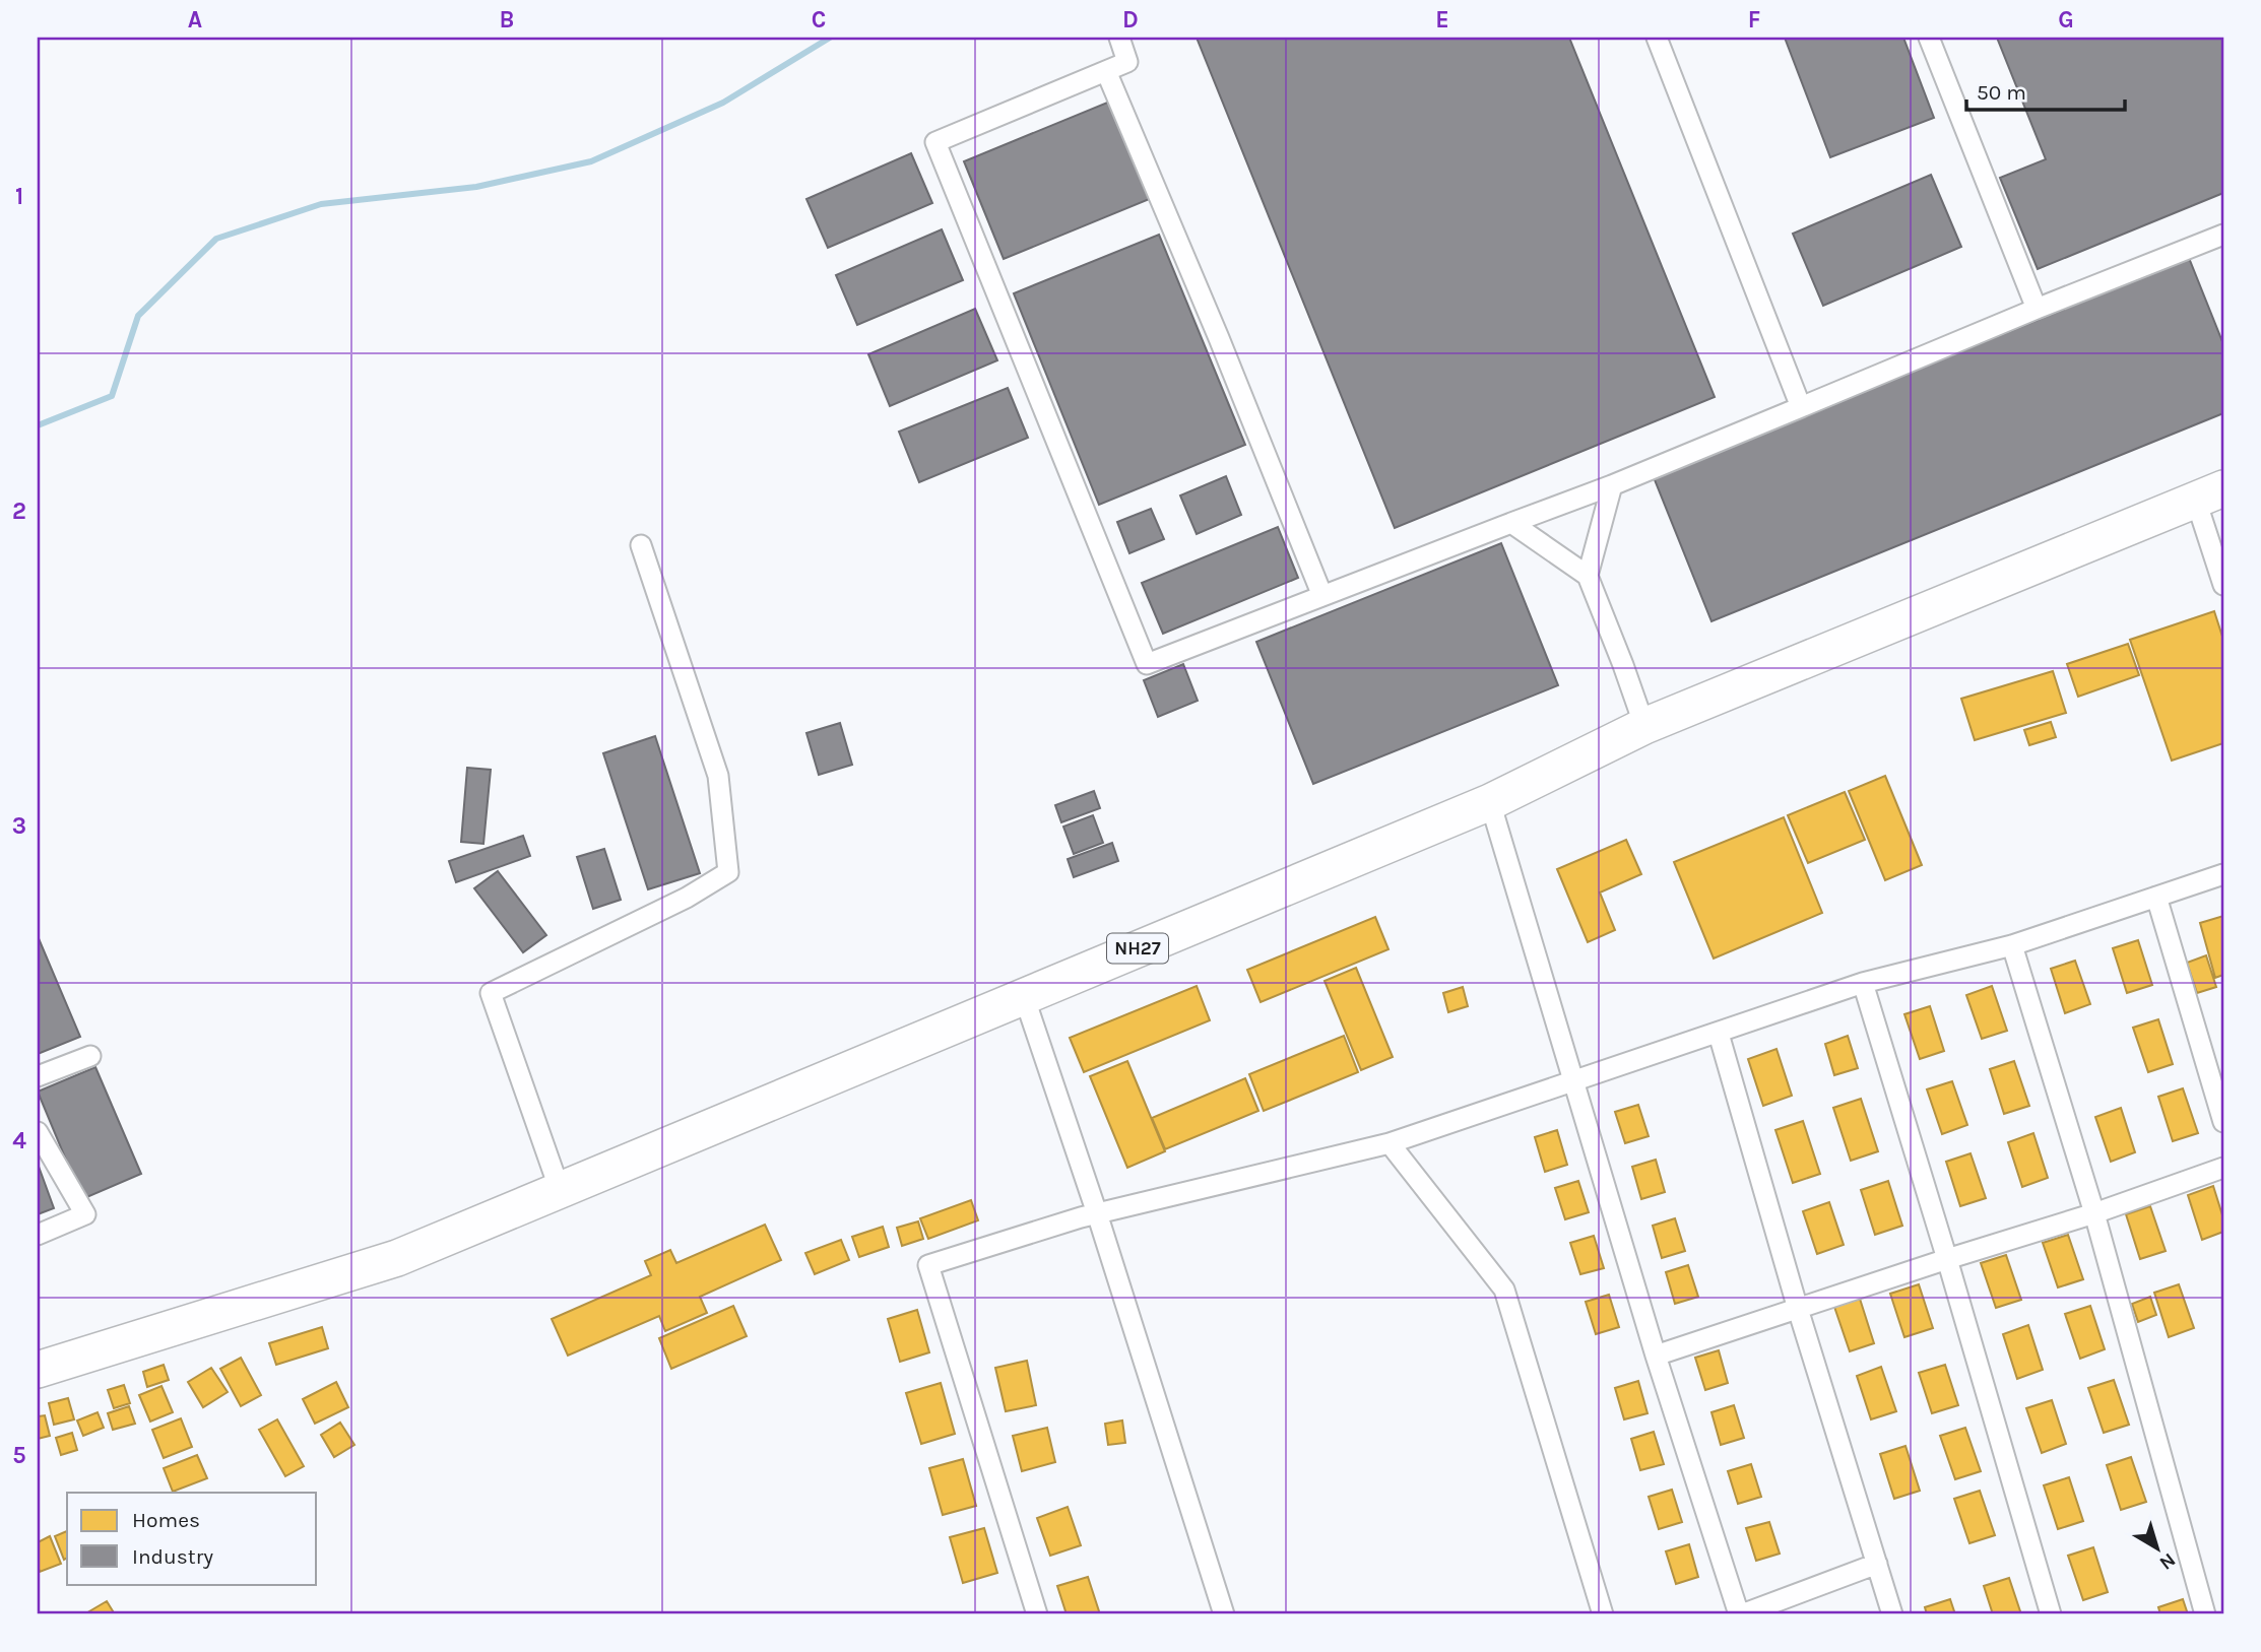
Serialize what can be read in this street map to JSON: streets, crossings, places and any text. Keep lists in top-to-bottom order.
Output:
{
  "streets": {
    "highway": ["NH27"]
  },
  "legend": ["Homes", "Industry"],
  "scale_bar": "50 m",
  "north": "bottom right",
  "grid": {
    "columns": [
      "A",
      "B",
      "C",
      "D",
      "E",
      "F",
      "G"
    ],
    "rows": [
      "1",
      "2",
      "3",
      "4",
      "5"
    ]
  }
}
